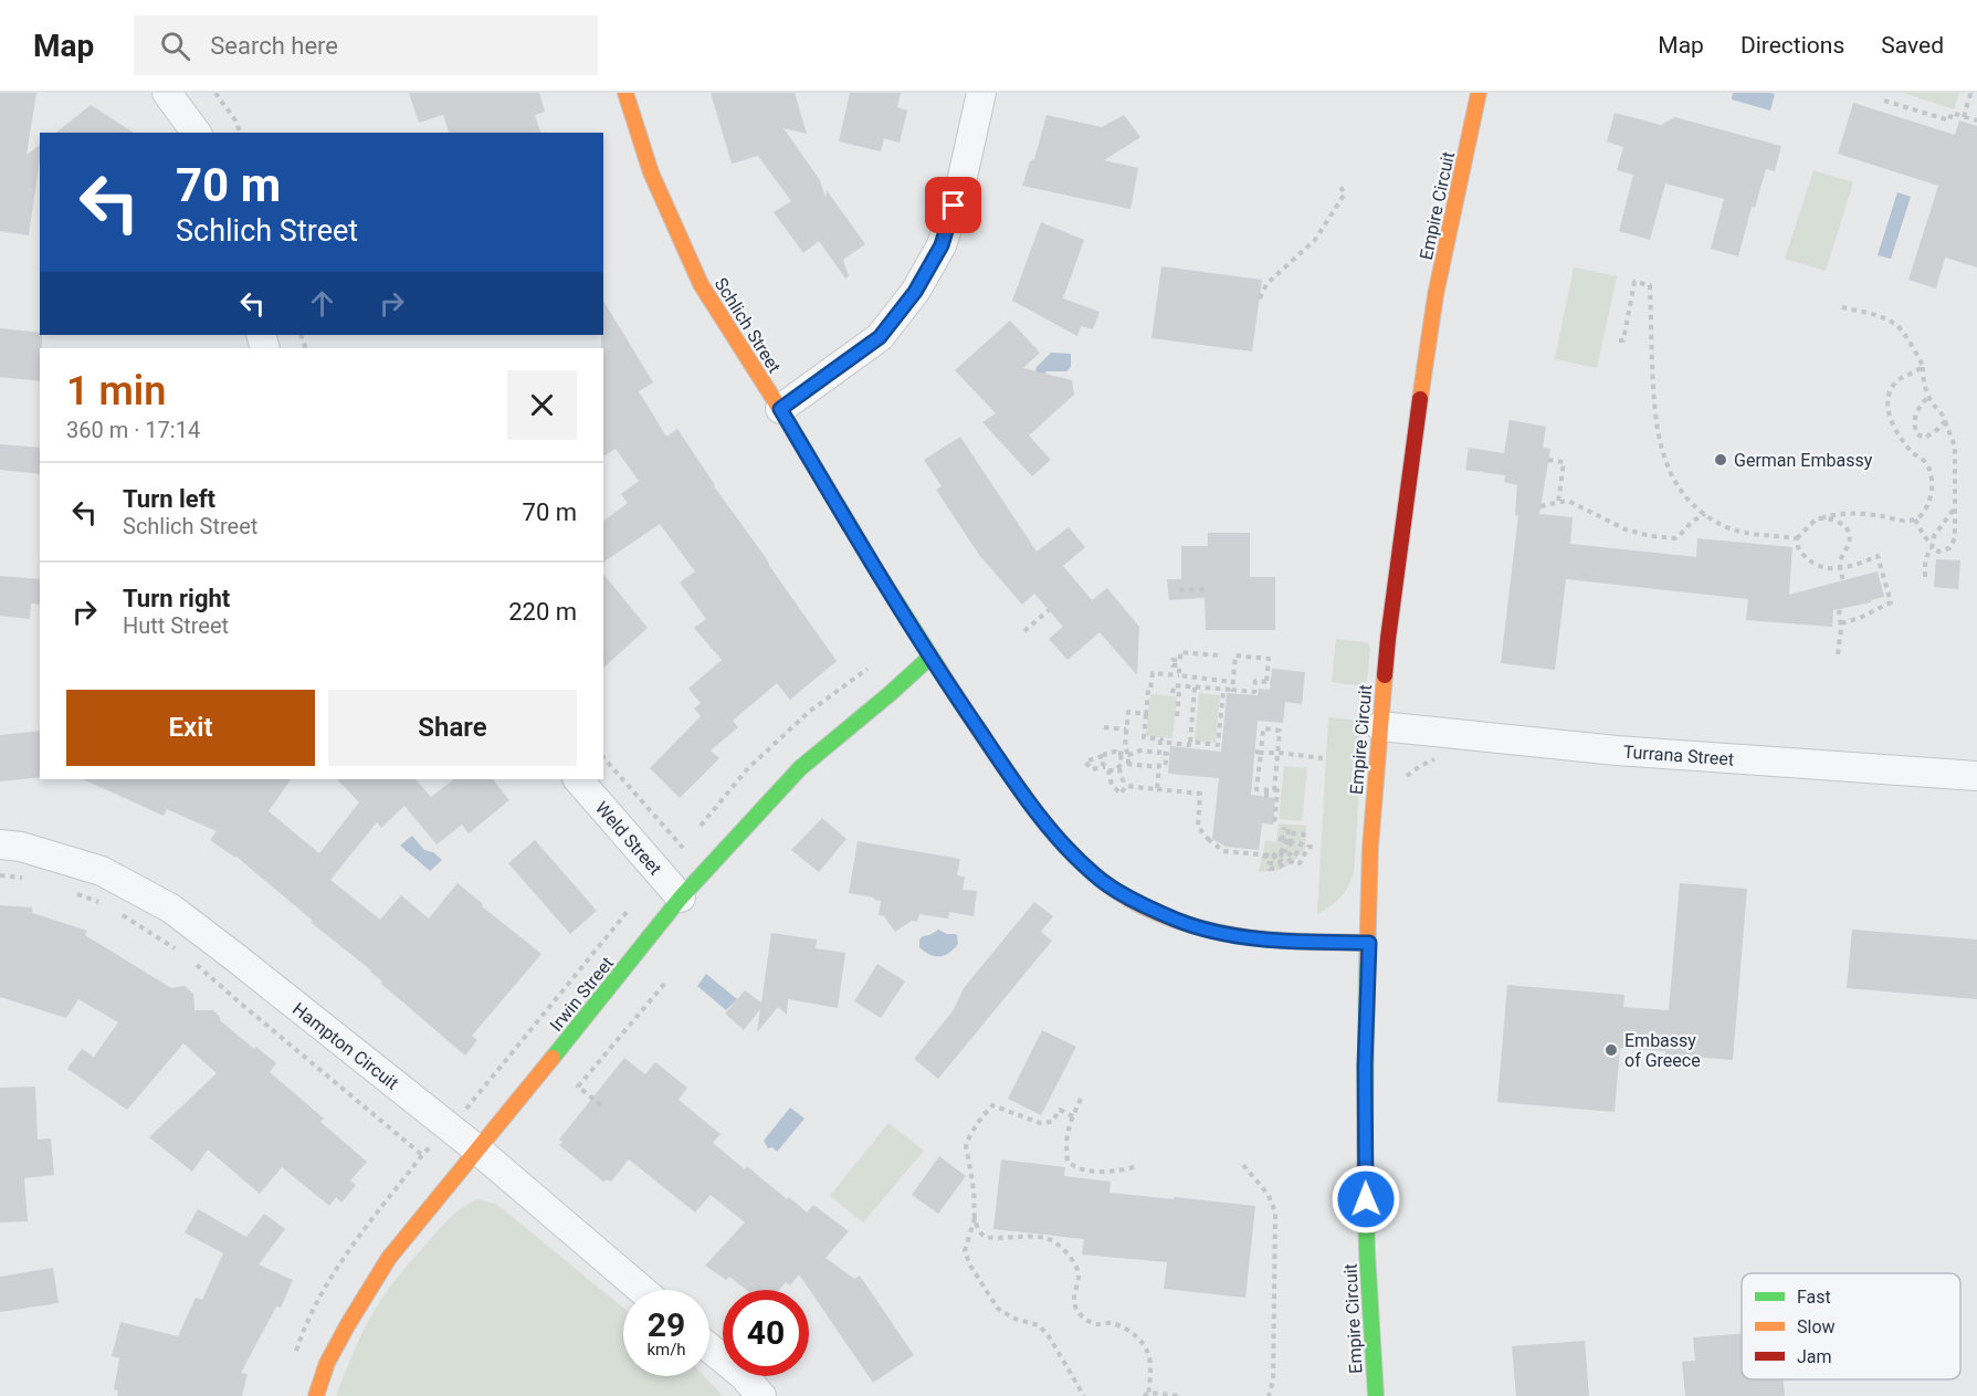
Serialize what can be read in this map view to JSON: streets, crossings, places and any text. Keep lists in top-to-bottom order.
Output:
{
  "streets": {
    "street": [
      "Empire Circuit",
      "Schlich Street",
      "Turrana Street",
      "Weld Street",
      "Irwin Street",
      "Hampton Circuit"
    ]
  },
  "crossings": [
    ["Empire Circuit", "Schlich Street"],
    ["Empire Circuit", "Turrana Street"],
    ["Schlich Street", "Irwin Street"],
    ["Weld Street", "Irwin Street"],
    ["Irwin Street", "Hampton Circuit"]
  ],
  "places": ["German Embassy", "Embassy of Greece"],
  "legend": ["Fast", "Slow", "Jam"],
  "page": {
    "header": "Map",
    "search": "Search here",
    "nav": ["Map", "Directions", "Saved"],
    "turn": ["70 m", "Schlich Street"],
    "heading": ["1 min", "360 m · 17:14"],
    "list": [
      {
        "name": "Turn left",
        "note": "Schlich Street",
        "value": "70 m"
      },
      {
        "name": "Turn right",
        "note": "Hutt Street",
        "value": "220 m"
      }
    ],
    "buttons": ["Exit", "Share"],
    "speed": "29 km/h",
    "limit": "40"
  }
}
